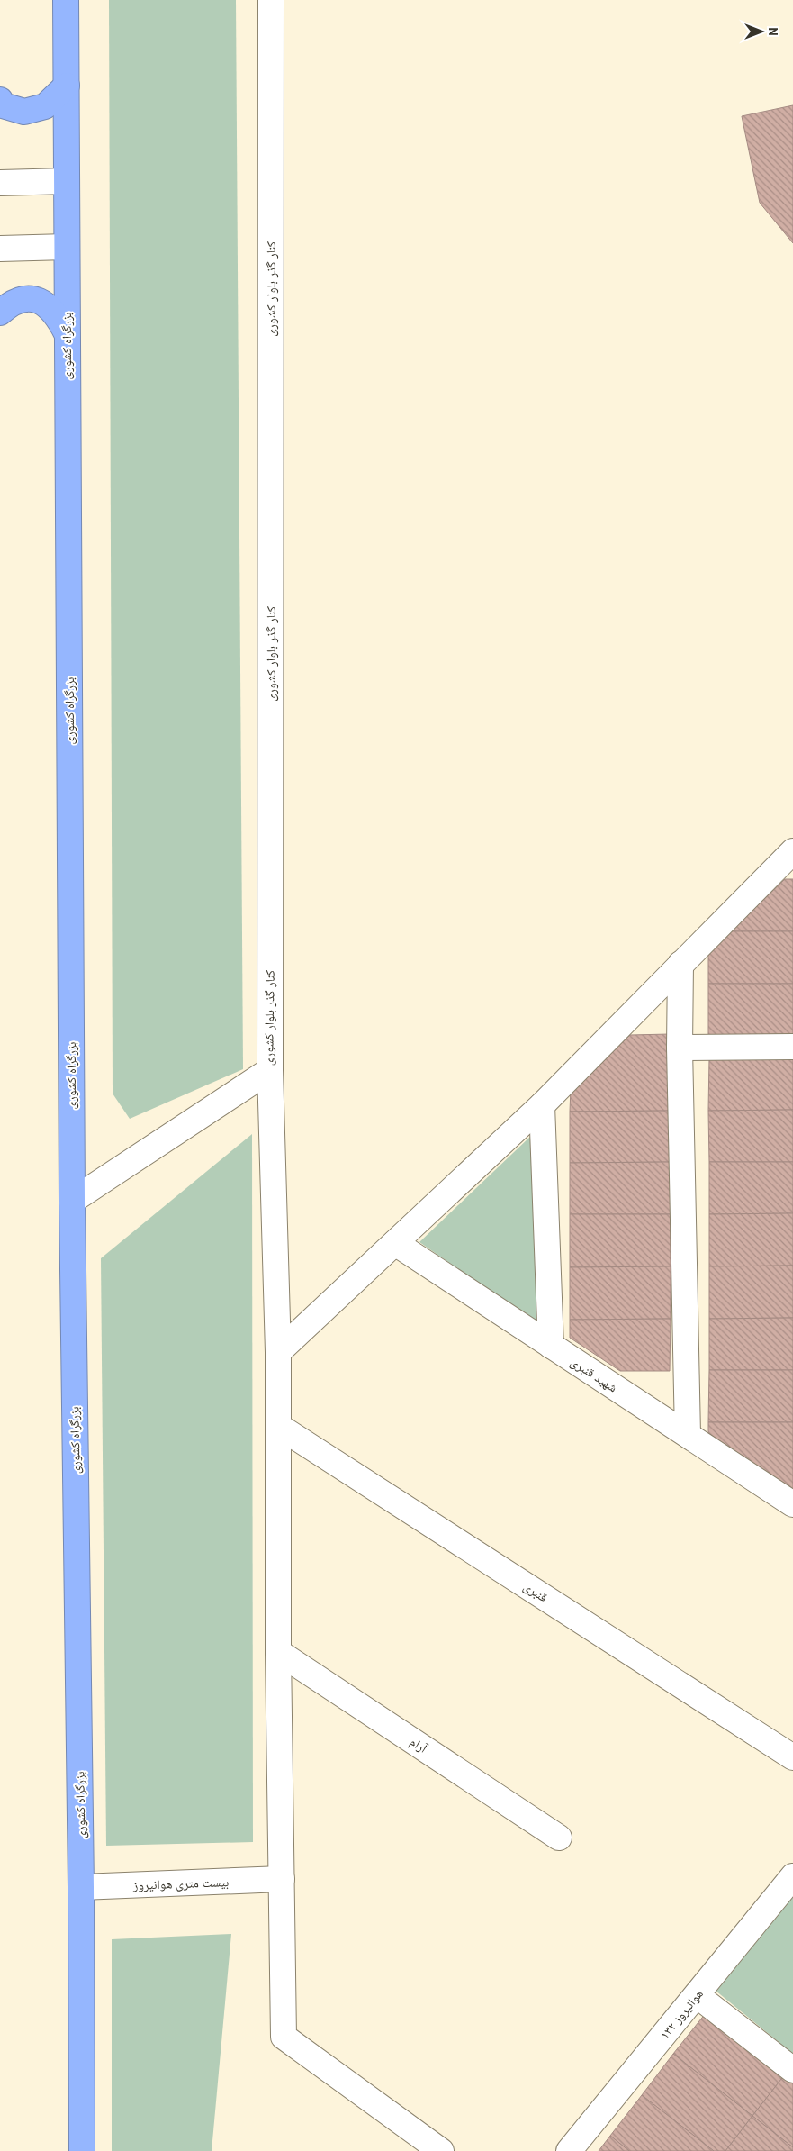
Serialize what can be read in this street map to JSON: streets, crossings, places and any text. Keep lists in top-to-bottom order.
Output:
{
  "streets": {
    "highway": ["بزرگراه کشوری"],
    "street": [
      "کنار گذر بلوار کشوری",
      "شهید قنبری",
      "قنبری",
      "آرام",
      "بیست متری هوانیروز",
      "هوانیروز ۱۳۲"
    ]
  },
  "crossings": [
    ["کنار گذر بلوار کشوری", "بزرگراه کشوری"],
    ["بزرگراه کشوری", "بیست متری هوانیروز"]
  ],
  "north": "right"
}
